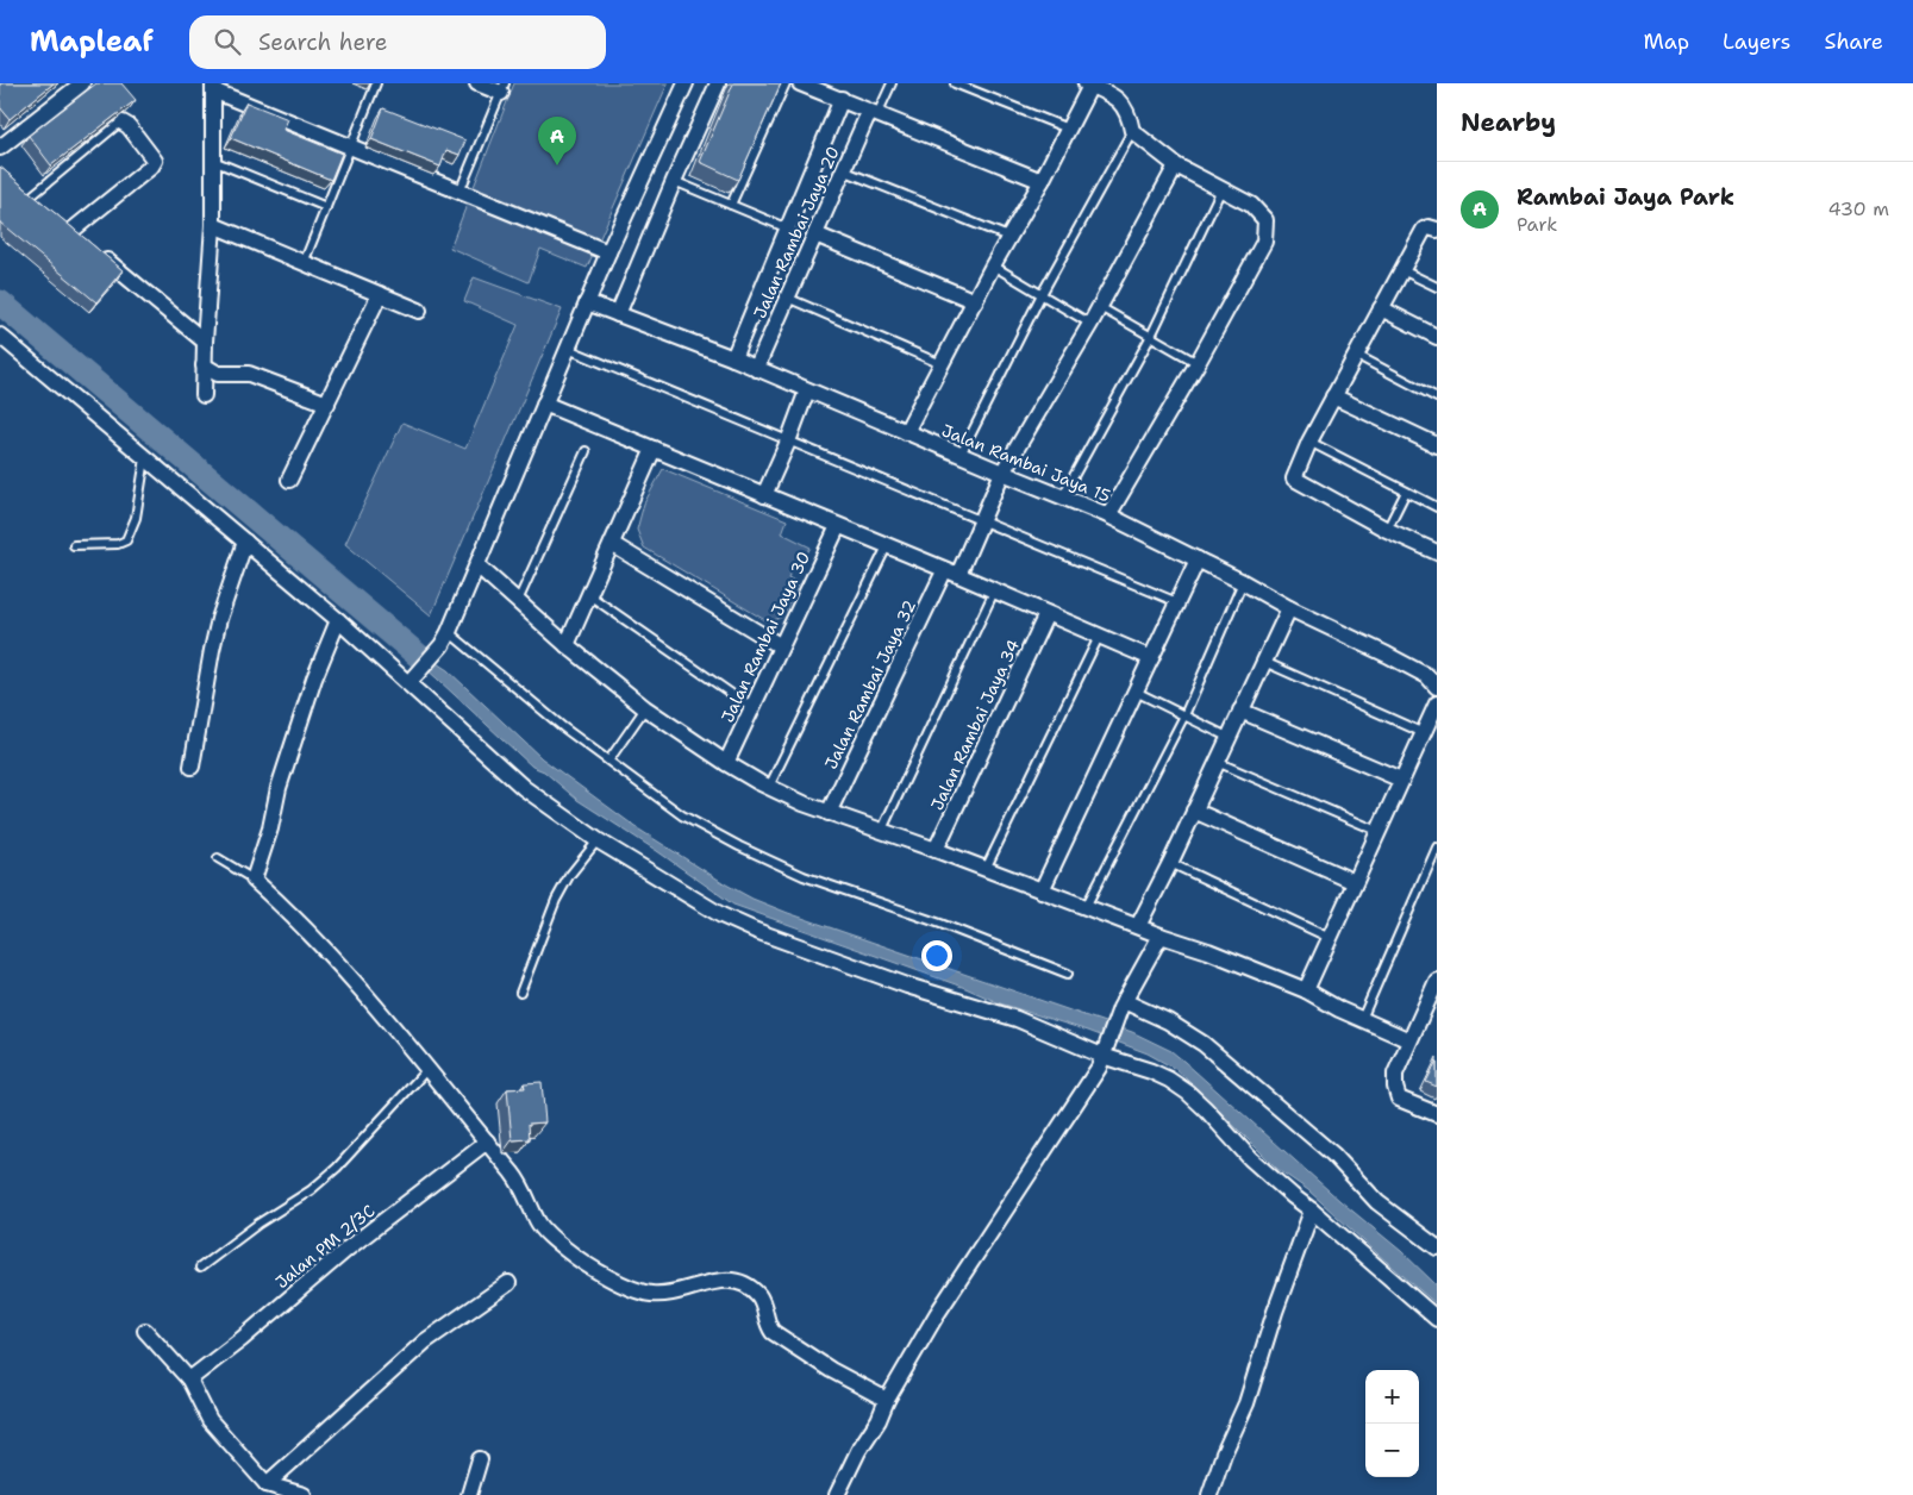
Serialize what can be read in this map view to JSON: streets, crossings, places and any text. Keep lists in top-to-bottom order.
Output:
{
  "streets": {
    "street": [
      "Jalan Rambai Jaya 20",
      "Jalan Rambai Jaya 15",
      "Jalan Rambai Jaya 30",
      "Jalan Rambai Jaya 32",
      "Jalan Rambai Jaya 34",
      "Jalan PM 2/3C"
    ]
  },
  "crossings": [
    ["Jalan Rambai Jaya 20", "Jalan Rambai Jaya 15"],
    ["Jalan Rambai Jaya 15", "Jalan Rambai Jaya 32"]
  ],
  "page": {
    "header": "Mapleaf",
    "search": "Search here",
    "nav": ["Map", "Layers", "Share"],
    "heading": "Nearby",
    "pins": "A",
    "list": [
      {
        "mark": "A",
        "name": "Rambai Jaya Park",
        "note": "Park",
        "value": "430 m"
      }
    ],
    "map_buttons": ["+", "−"]
  }
}
